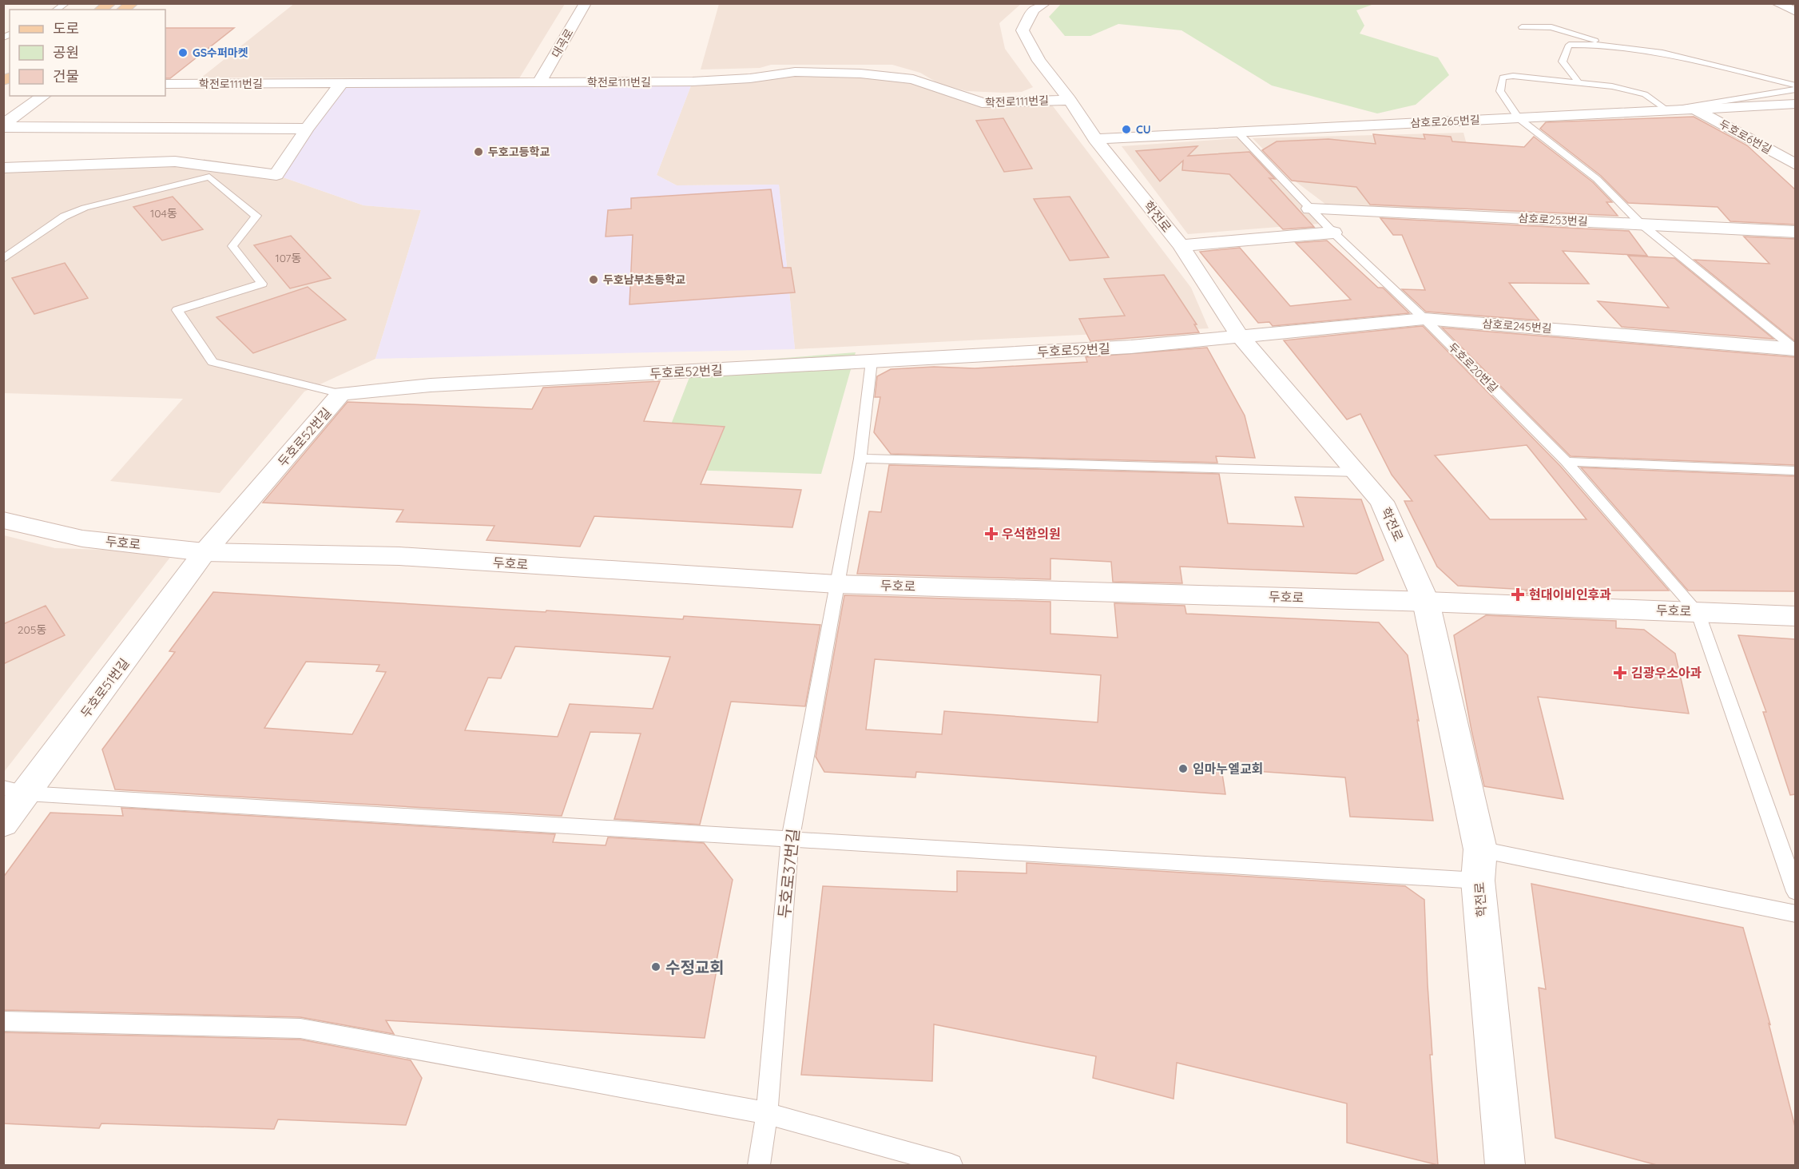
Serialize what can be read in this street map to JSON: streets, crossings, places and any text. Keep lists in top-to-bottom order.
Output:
{
  "streets": {
    "street": [
      "대곡로",
      "학전로111번길",
      "삼호로265번길",
      "두호로6번길",
      "학전로",
      "삼호로253번길",
      "삼호로245번길",
      "두호로52번길",
      "두호로",
      "두호로51번길"
    ],
    "lane": ["두호로20번길", "두호로37번길"]
  },
  "crossings": [
    ["대곡로", "학전로111번길"],
    ["학전로111번길", "학전로"],
    ["삼호로265번길", "두호로6번길"],
    ["삼호로265번길", "학전로"],
    ["삼호로265번길", "두호로20번길"],
    ["학전로", "삼호로245번길"],
    ["학전로", "두호로52번길"],
    ["학전로", "두호로"],
    ["삼호로253번길", "두호로20번길"],
    ["삼호로245번길", "두호로52번길"],
    ["삼호로245번길", "두호로20번길"],
    ["두호로52번길", "두호로"],
    ["두호로52번길", "두호로51번길"],
    ["두호로52번길", "두호로37번길"],
    ["두호로20번길", "두호로"],
    ["두호로", "두호로51번길"],
    ["두호로", "두호로37번길"]
  ],
  "places": {
    "other": [
      "GS수퍼마켓",
      "CU",
      "두호고등학교",
      "두호남부초등학교",
      "임마누엘교회",
      "수정교회"
    ],
    "health": ["우석한의원", "현대이비인후과", "김광우소아과"]
  },
  "house_numbers": ["104동", "107동", "205동"],
  "legend": ["도로", "공원", "건물"]
}
